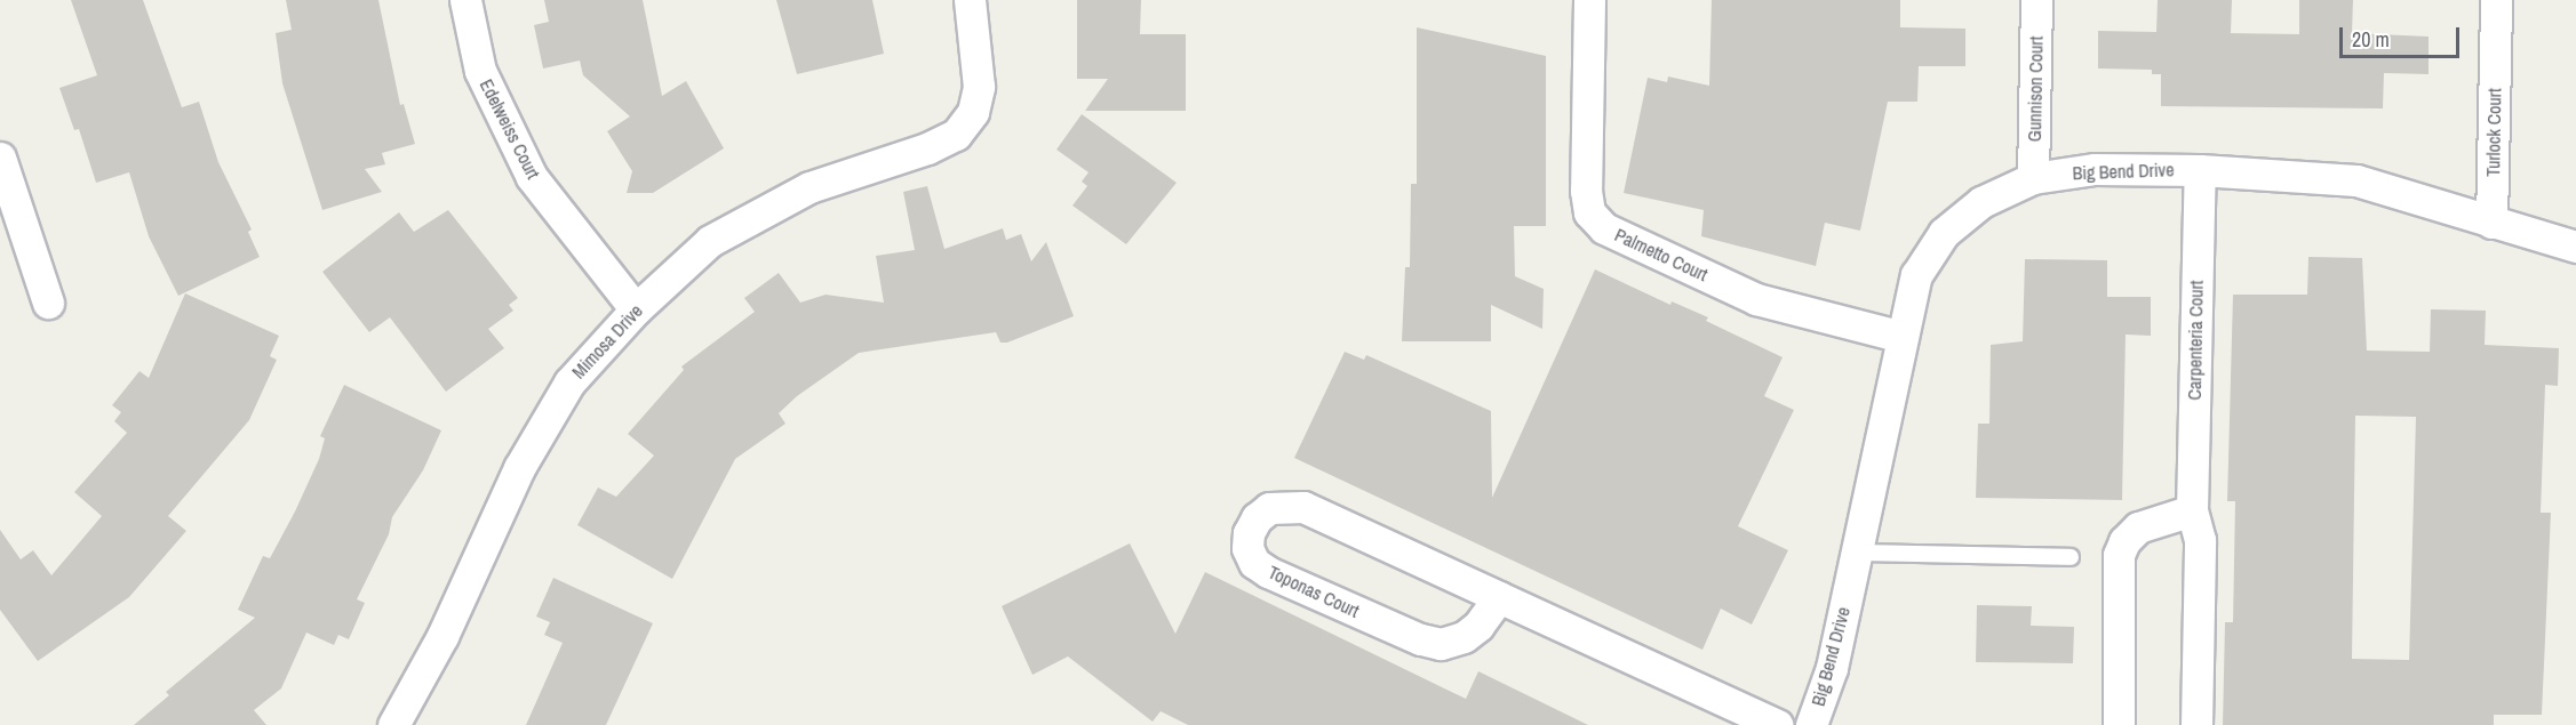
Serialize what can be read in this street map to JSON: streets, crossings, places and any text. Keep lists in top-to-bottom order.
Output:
{
  "streets": {
    "street": [
      "Gunnison Court",
      "Edelweiss Court",
      "Turlock Court",
      "Big Bend Drive",
      "Palmetto Court",
      "Carpenteria Court",
      "Mimosa Drive",
      "Toponas Court"
    ]
  },
  "crossings": [
    ["Gunnison Court", "Big Bend Drive"],
    ["Edelweiss Court", "Mimosa Drive"],
    ["Turlock Court", "Big Bend Drive"],
    ["Big Bend Drive", "Palmetto Court"],
    ["Big Bend Drive", "Carpenteria Court"]
  ],
  "scale_bar": "20 m"
}
